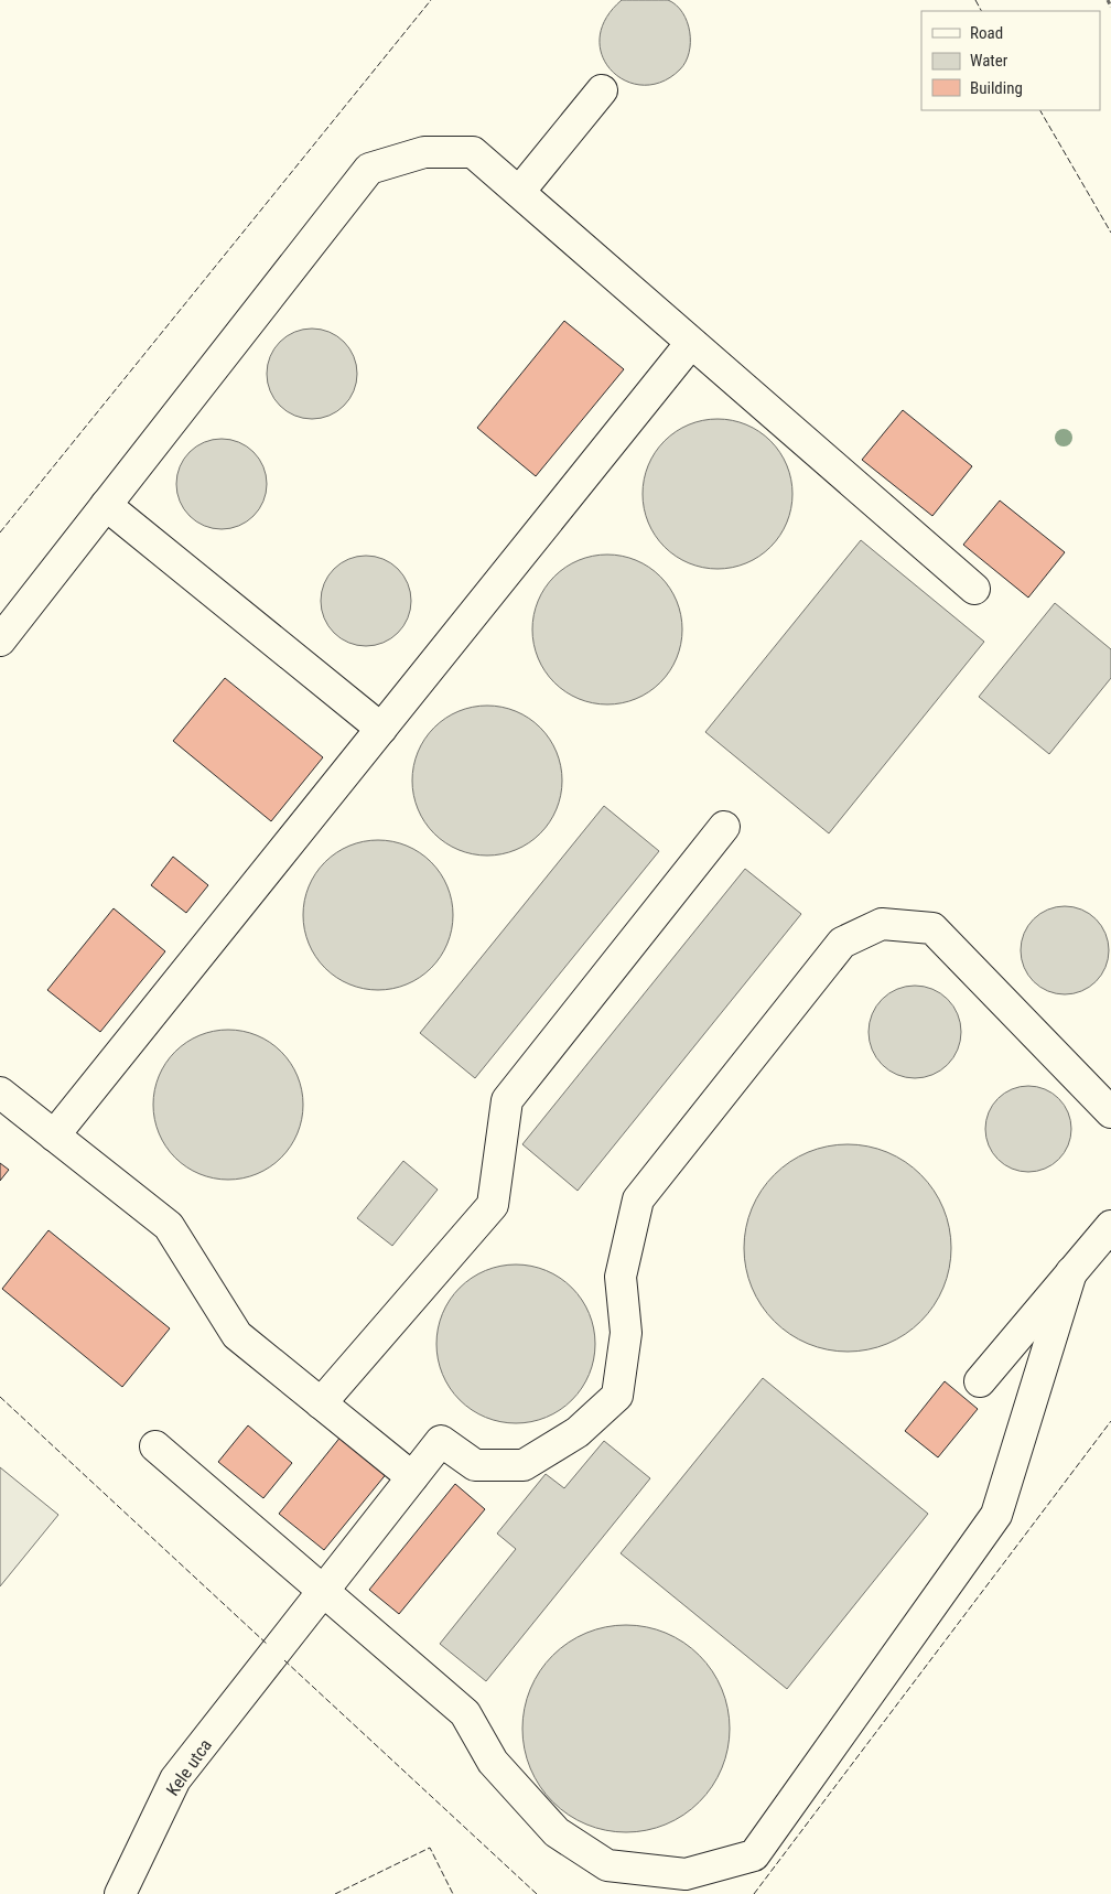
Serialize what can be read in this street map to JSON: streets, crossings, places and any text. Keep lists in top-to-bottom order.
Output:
{
  "streets": {
    "street": ["Kele utca"]
  },
  "legend": ["Road", "Water", "Building"]
}
